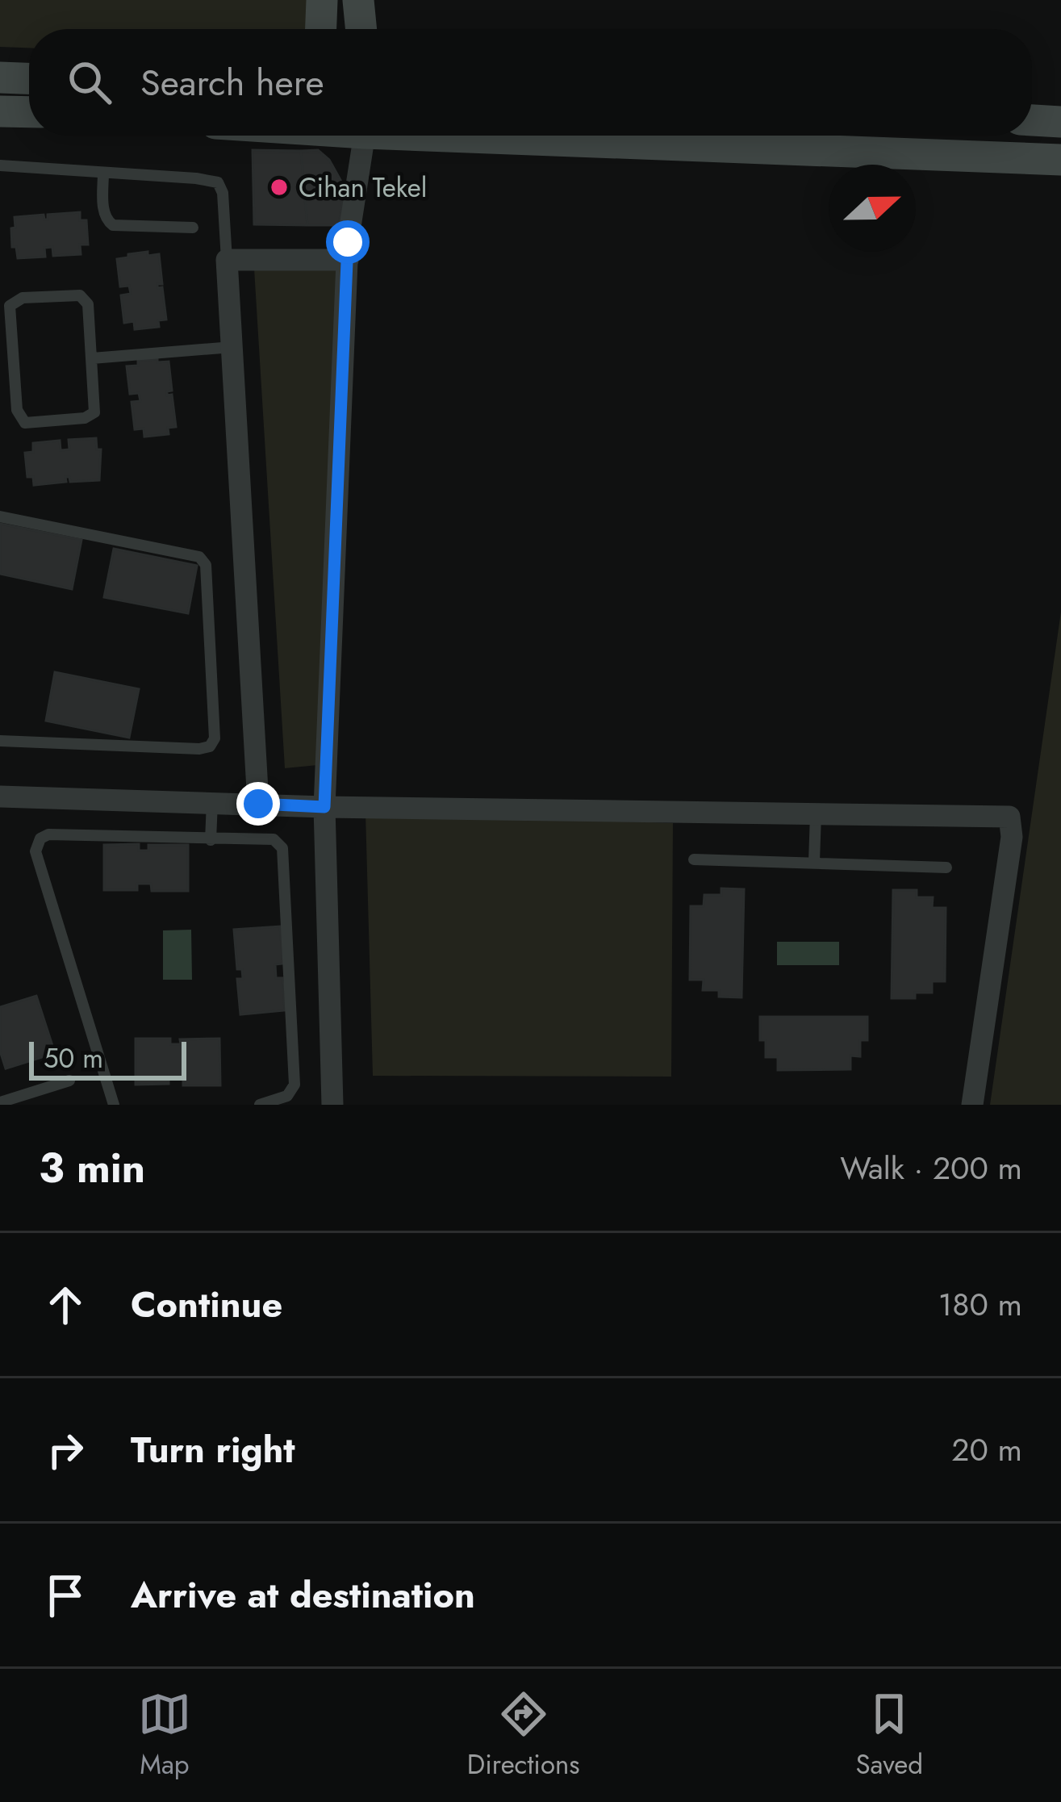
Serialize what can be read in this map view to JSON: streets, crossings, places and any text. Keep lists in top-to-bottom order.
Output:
{
  "places": ["Cihan Tekel"],
  "scale_bar": "50 m",
  "north": "right",
  "page": {
    "search": "Search here",
    "scale": "50 m",
    "heading": ["3 min", "Walk · 200 m"],
    "list": [
      ["Continue", "180 m"],
      ["Turn right", "20 m"],
      "Arrive at destination"
    ],
    "nav": ["Map", "Directions", "Saved"]
  }
}
